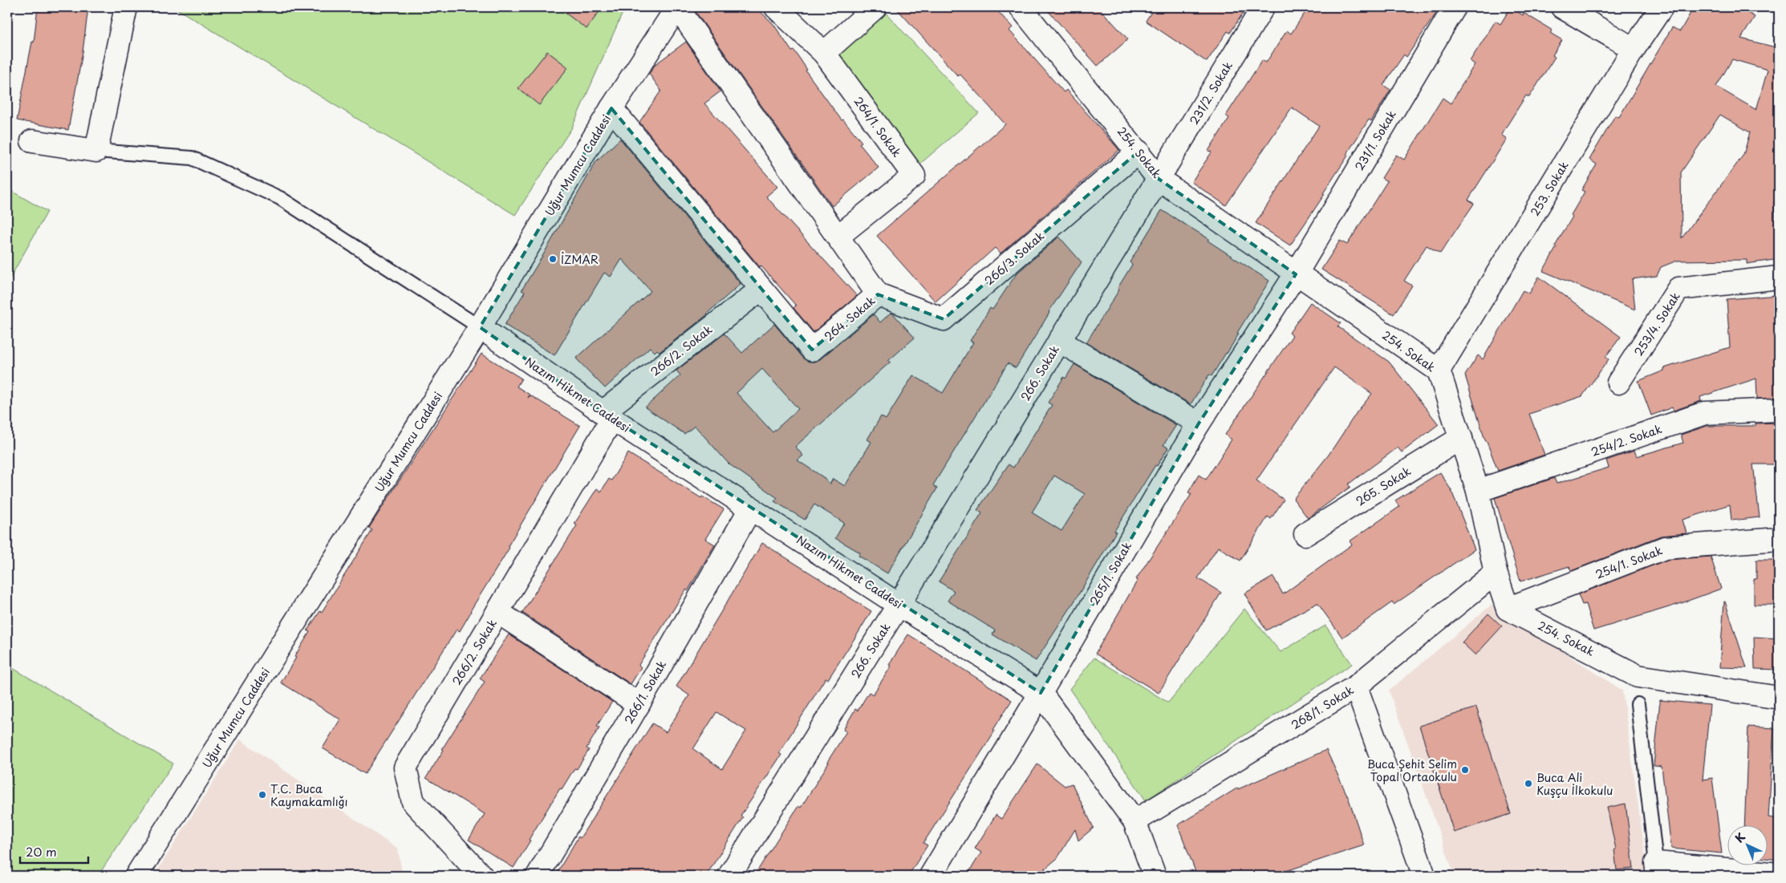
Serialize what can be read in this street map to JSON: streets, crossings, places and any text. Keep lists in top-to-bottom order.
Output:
{
  "streets": {
    "street": [
      "231/2. Sokak",
      "264/1. Sokak",
      "231/1. Sokak",
      "254. Sokak",
      "Uğur Mumcu Caddesi",
      "253. Sokak",
      "266/3. Sokak",
      "264. Sokak",
      "253/4. Sokak",
      "266/2. Sokak",
      "266. Sokak",
      "Nazım Hikmet Caddesi",
      "254/2. Sokak",
      "265. Sokak",
      "254/1. Sokak",
      "265/1. Sokak",
      "266/1. Sokak",
      "268/1. Sokak"
    ]
  },
  "crossings": [
    ["231/2. Sokak", "254. Sokak"],
    ["231/2. Sokak", "266. Sokak"],
    ["264/1. Sokak", "264. Sokak"],
    ["231/1. Sokak", "254. Sokak"],
    ["231/1. Sokak", "265/1. Sokak"],
    ["254. Sokak", "253. Sokak"],
    ["254. Sokak", "266/3. Sokak"],
    ["254. Sokak", "266. Sokak"],
    ["254. Sokak", "254/2. Sokak"],
    ["254. Sokak", "265. Sokak"],
    ["254. Sokak", "254/1. Sokak"],
    ["254. Sokak", "265/1. Sokak"],
    ["254. Sokak", "268/1. Sokak"],
    ["Uğur Mumcu Caddesi", "264. Sokak"],
    ["Uğur Mumcu Caddesi", "Nazım Hikmet Caddesi"],
    ["266/3. Sokak", "264. Sokak"],
    ["264. Sokak", "266/2. Sokak"],
    ["266/2. Sokak", "Nazım Hikmet Caddesi"],
    ["266. Sokak", "Nazım Hikmet Caddesi"],
    ["266. Sokak", "265/1. Sokak"],
    ["Nazım Hikmet Caddesi", "265/1. Sokak"],
    ["Nazım Hikmet Caddesi", "266/1. Sokak"],
    ["Nazım Hikmet Caddesi", "268/1. Sokak"]
  ],
  "places": [
    "İZMAR",
    "Buca Şehit Selim Topal Ortaokulu",
    "Buca Ali Kuşçu İlkokulu",
    "T.C. Buca Kaymakamlığı"
  ],
  "scale_bar": "20 m",
  "north": "top left"
}
